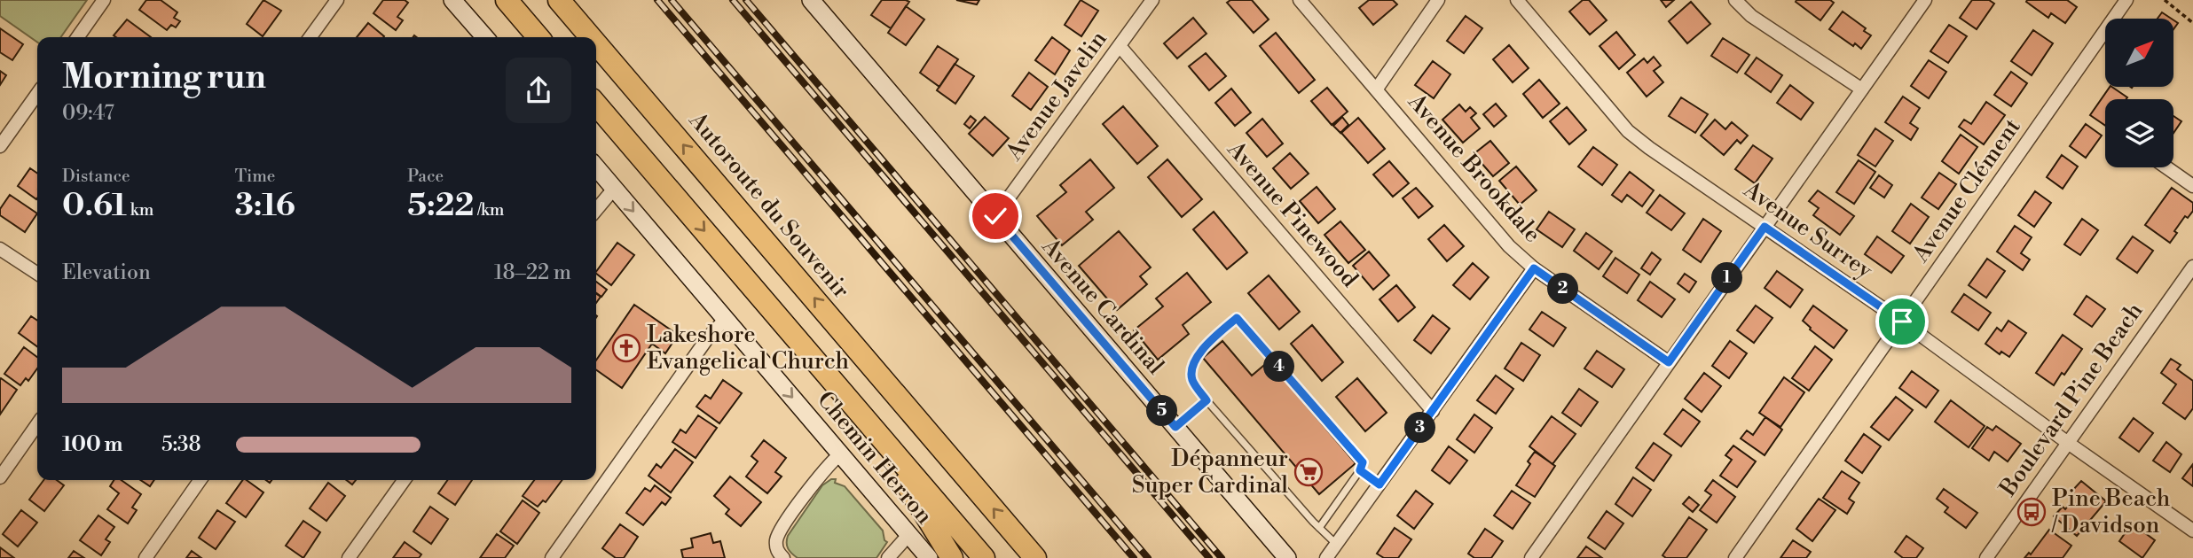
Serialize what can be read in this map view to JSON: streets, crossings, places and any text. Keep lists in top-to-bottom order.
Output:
{
  "streets": {
    "highway": ["Autoroute du Souvenir"],
    "main road": ["Avenue Cardinal", "Chemin Herron"],
    "street": [
      "Avenue Javelin",
      "Avenue Brookdale",
      "Avenue Clément",
      "Avenue Pinewood",
      "Avenue Surrey",
      "Boulevard Pine Beach"
    ]
  },
  "crossings": [
    ["Avenue Javelin", "Avenue Pinewood"],
    ["Avenue Javelin", "Avenue Cardinal"],
    ["Avenue Clément", "Avenue Surrey"],
    ["Avenue Surrey", "Boulevard Pine Beach"]
  ],
  "one_way": ["Chemin Herron"],
  "places": {
    "church": ["Lakeshore Evangelical Church"],
    "supermarket": ["Dépanneur Super Cardinal"],
    "bus stop": ["Pine Beach / Davidson"]
  },
  "north": "top right",
  "page": {
    "heading": ["Morning run", "09:47"],
    "stats": [
      ["Distance", "0.61 km"],
      ["Time", "3:16"],
      ["Pace", "5:22 /km"]
    ],
    "chart": ["Elevation", "18–22 m"],
    "pins": [
      "1",
      "2",
      "4",
      "5",
      "3"
    ],
    "list": [
      {
        "name": "100 m",
        "note": "5:38"
      }
    ]
  }
}
